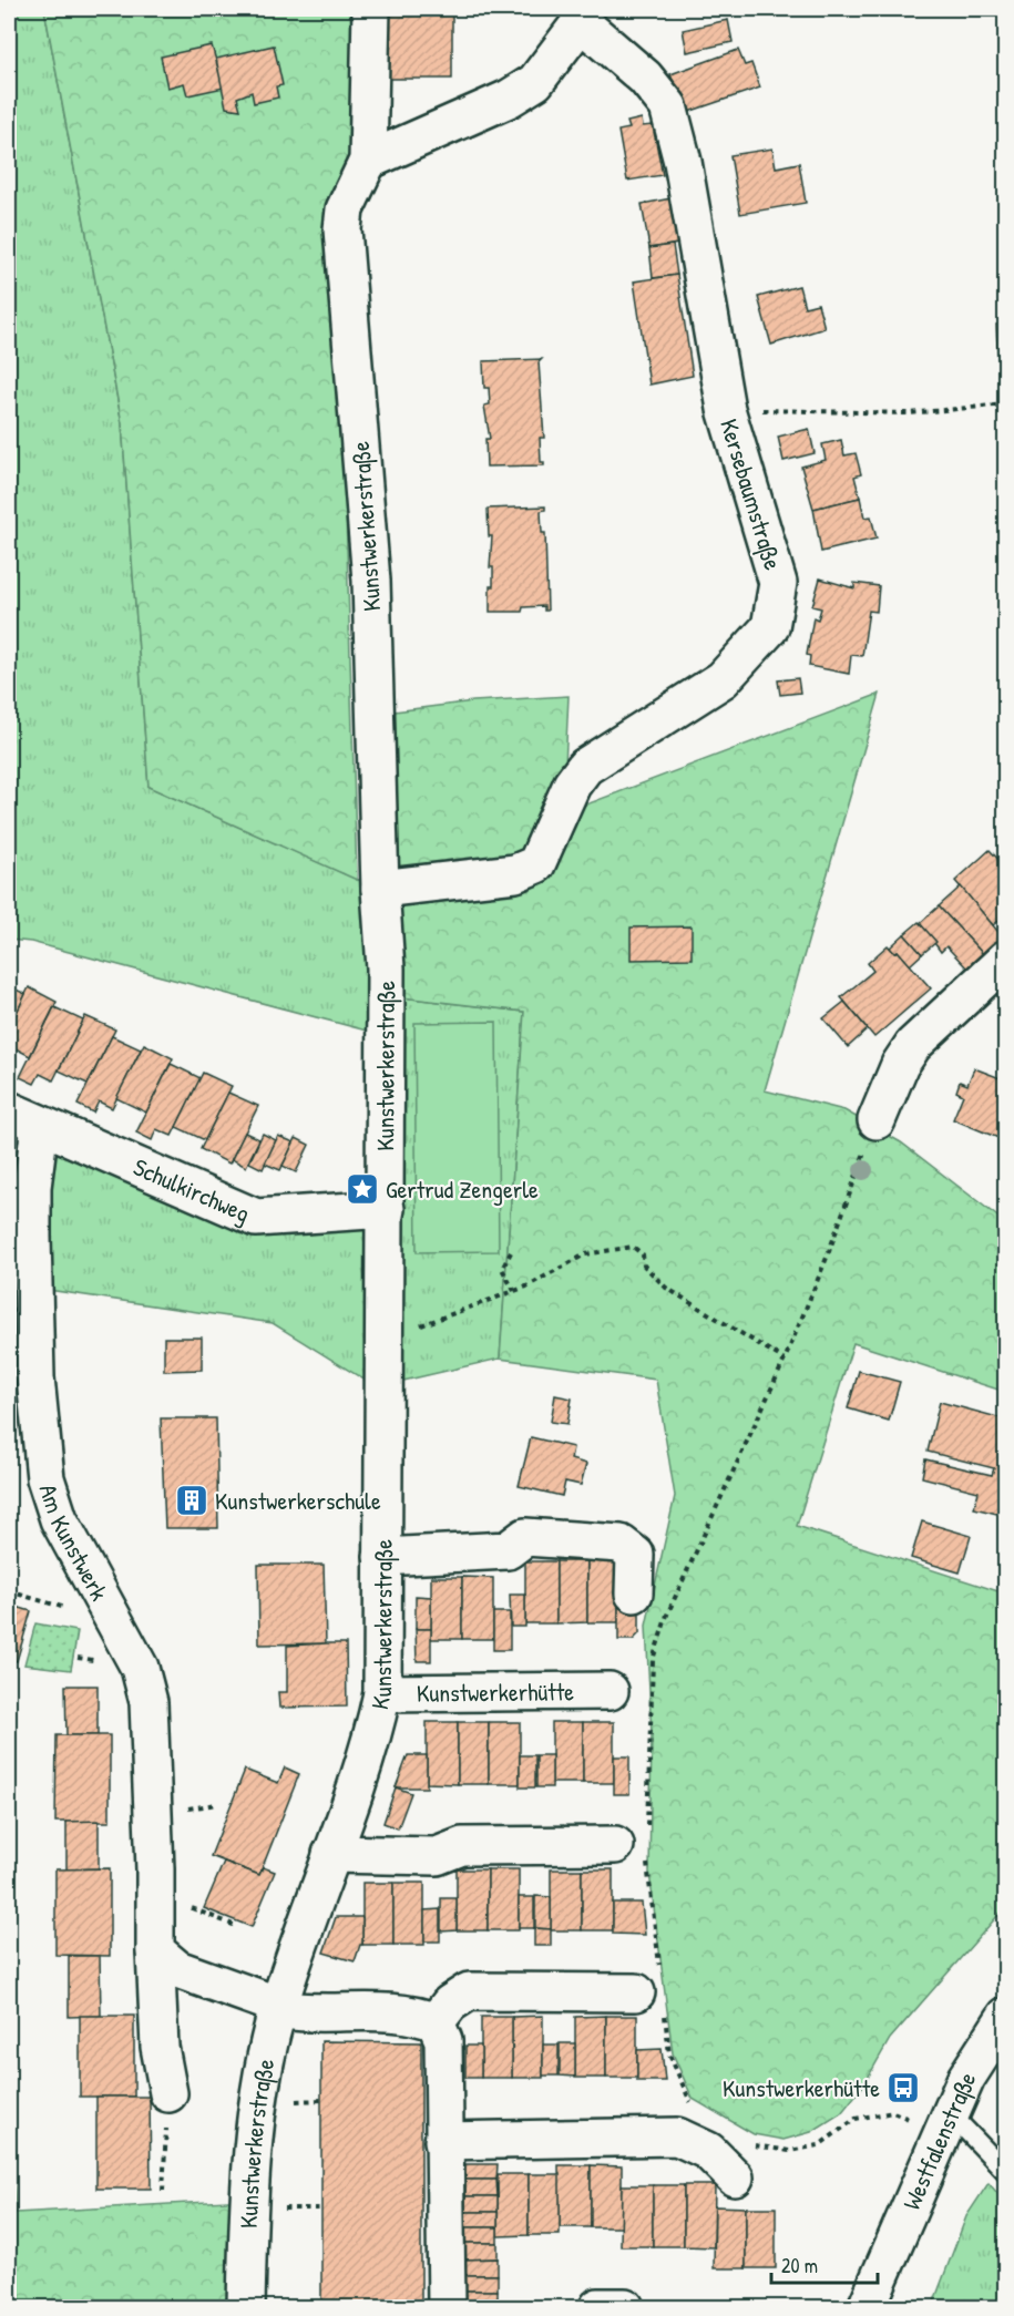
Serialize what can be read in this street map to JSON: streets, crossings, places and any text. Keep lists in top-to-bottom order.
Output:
{
  "streets": {
    "street": [
      "Kersebaumstraße",
      "Kunstwerkerstraße",
      "Schulkirchweg",
      "Am Kunstwerk",
      "Kunstwerkerhütte",
      "Westfalenstraße"
    ]
  },
  "crossings": [
    ["Kersebaumstraße", "Kunstwerkerstraße"],
    ["Kunstwerkerstraße", "Schulkirchweg"],
    ["Kunstwerkerstraße", "Kunstwerkerhütte"],
    ["Schulkirchweg", "Am Kunstwerk"]
  ],
  "places": {
    "place": ["Gertrud Zengerle"],
    "building": ["Kunstwerkerschule"],
    "bus stop": ["Kunstwerkerhütte"]
  },
  "scale_bar": "20 m"
}
